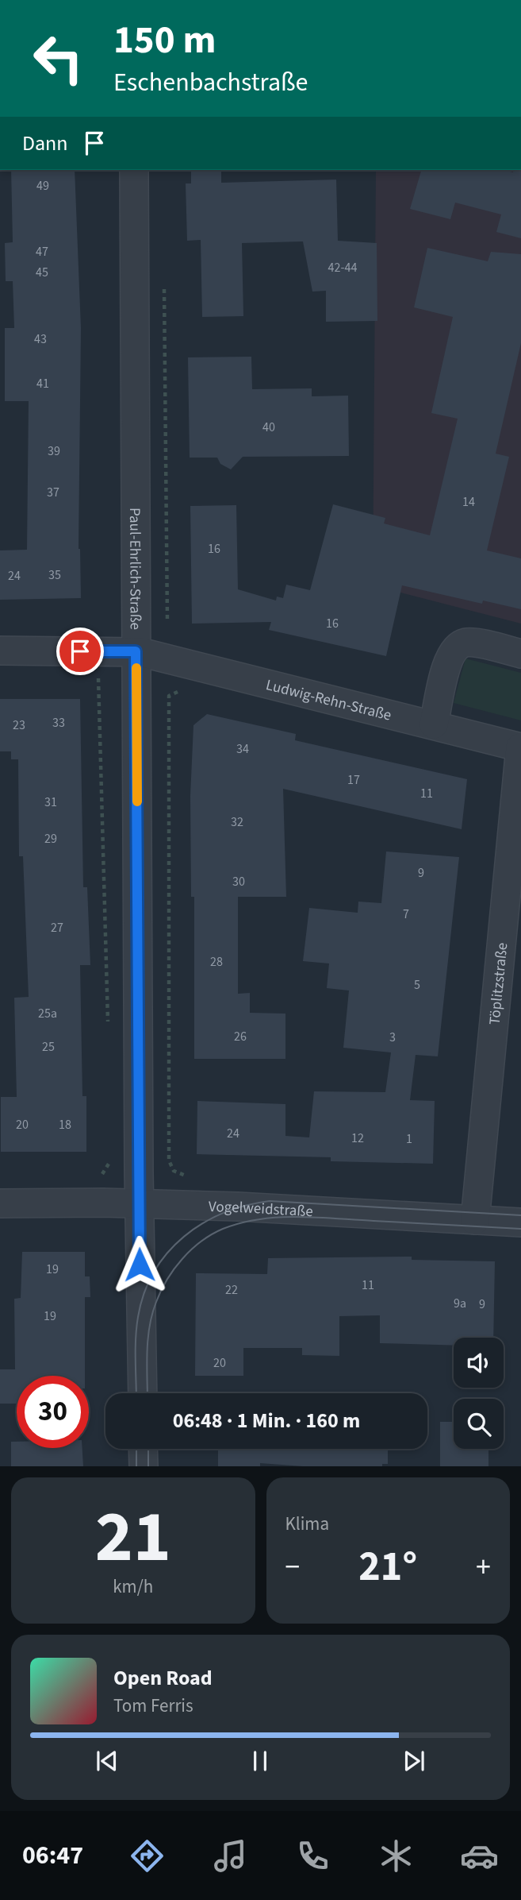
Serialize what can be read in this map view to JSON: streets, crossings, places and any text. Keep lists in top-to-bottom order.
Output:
{
  "streets": {
    "street": [
      "Paul-Ehrlich-Straße",
      "Ludwig-Rehn-Straße",
      "Töplitzstraße",
      "Vogelweidstraße"
    ]
  },
  "crossings": [
    ["Paul-Ehrlich-Straße", "Ludwig-Rehn-Straße"],
    ["Paul-Ehrlich-Straße", "Vogelweidstraße"],
    ["Ludwig-Rehn-Straße", "Töplitzstraße"],
    ["Töplitzstraße", "Vogelweidstraße"]
  ],
  "house_numbers": [
    "49",
    "47",
    "42-44",
    "45",
    "43",
    "41",
    "40",
    "39",
    "37",
    "14",
    "16",
    "35",
    "24",
    "16",
    "33",
    "23",
    "34",
    "17",
    "11",
    "31",
    "32",
    "29",
    "9",
    "30",
    "7",
    "27",
    "28",
    "5",
    "25a",
    "26",
    "3",
    "25",
    "20",
    "18",
    "24",
    "12",
    "1",
    "19",
    "11",
    "22",
    "9a",
    "9",
    "19",
    "20"
  ],
  "page": {
    "turn": ["150 m", "Eschenbachstraße"],
    "then": "Dann",
    "limit": "30",
    "trip": "06:48 · 1 Min. · 160 m",
    "tile": [
      ["21", "km/h"],
      "Klima"
    ],
    "heat": ["−", "21°", "+"],
    "song": ["Open Road", "Tom Ferris"],
    "tabs": "06:47"
  }
}
